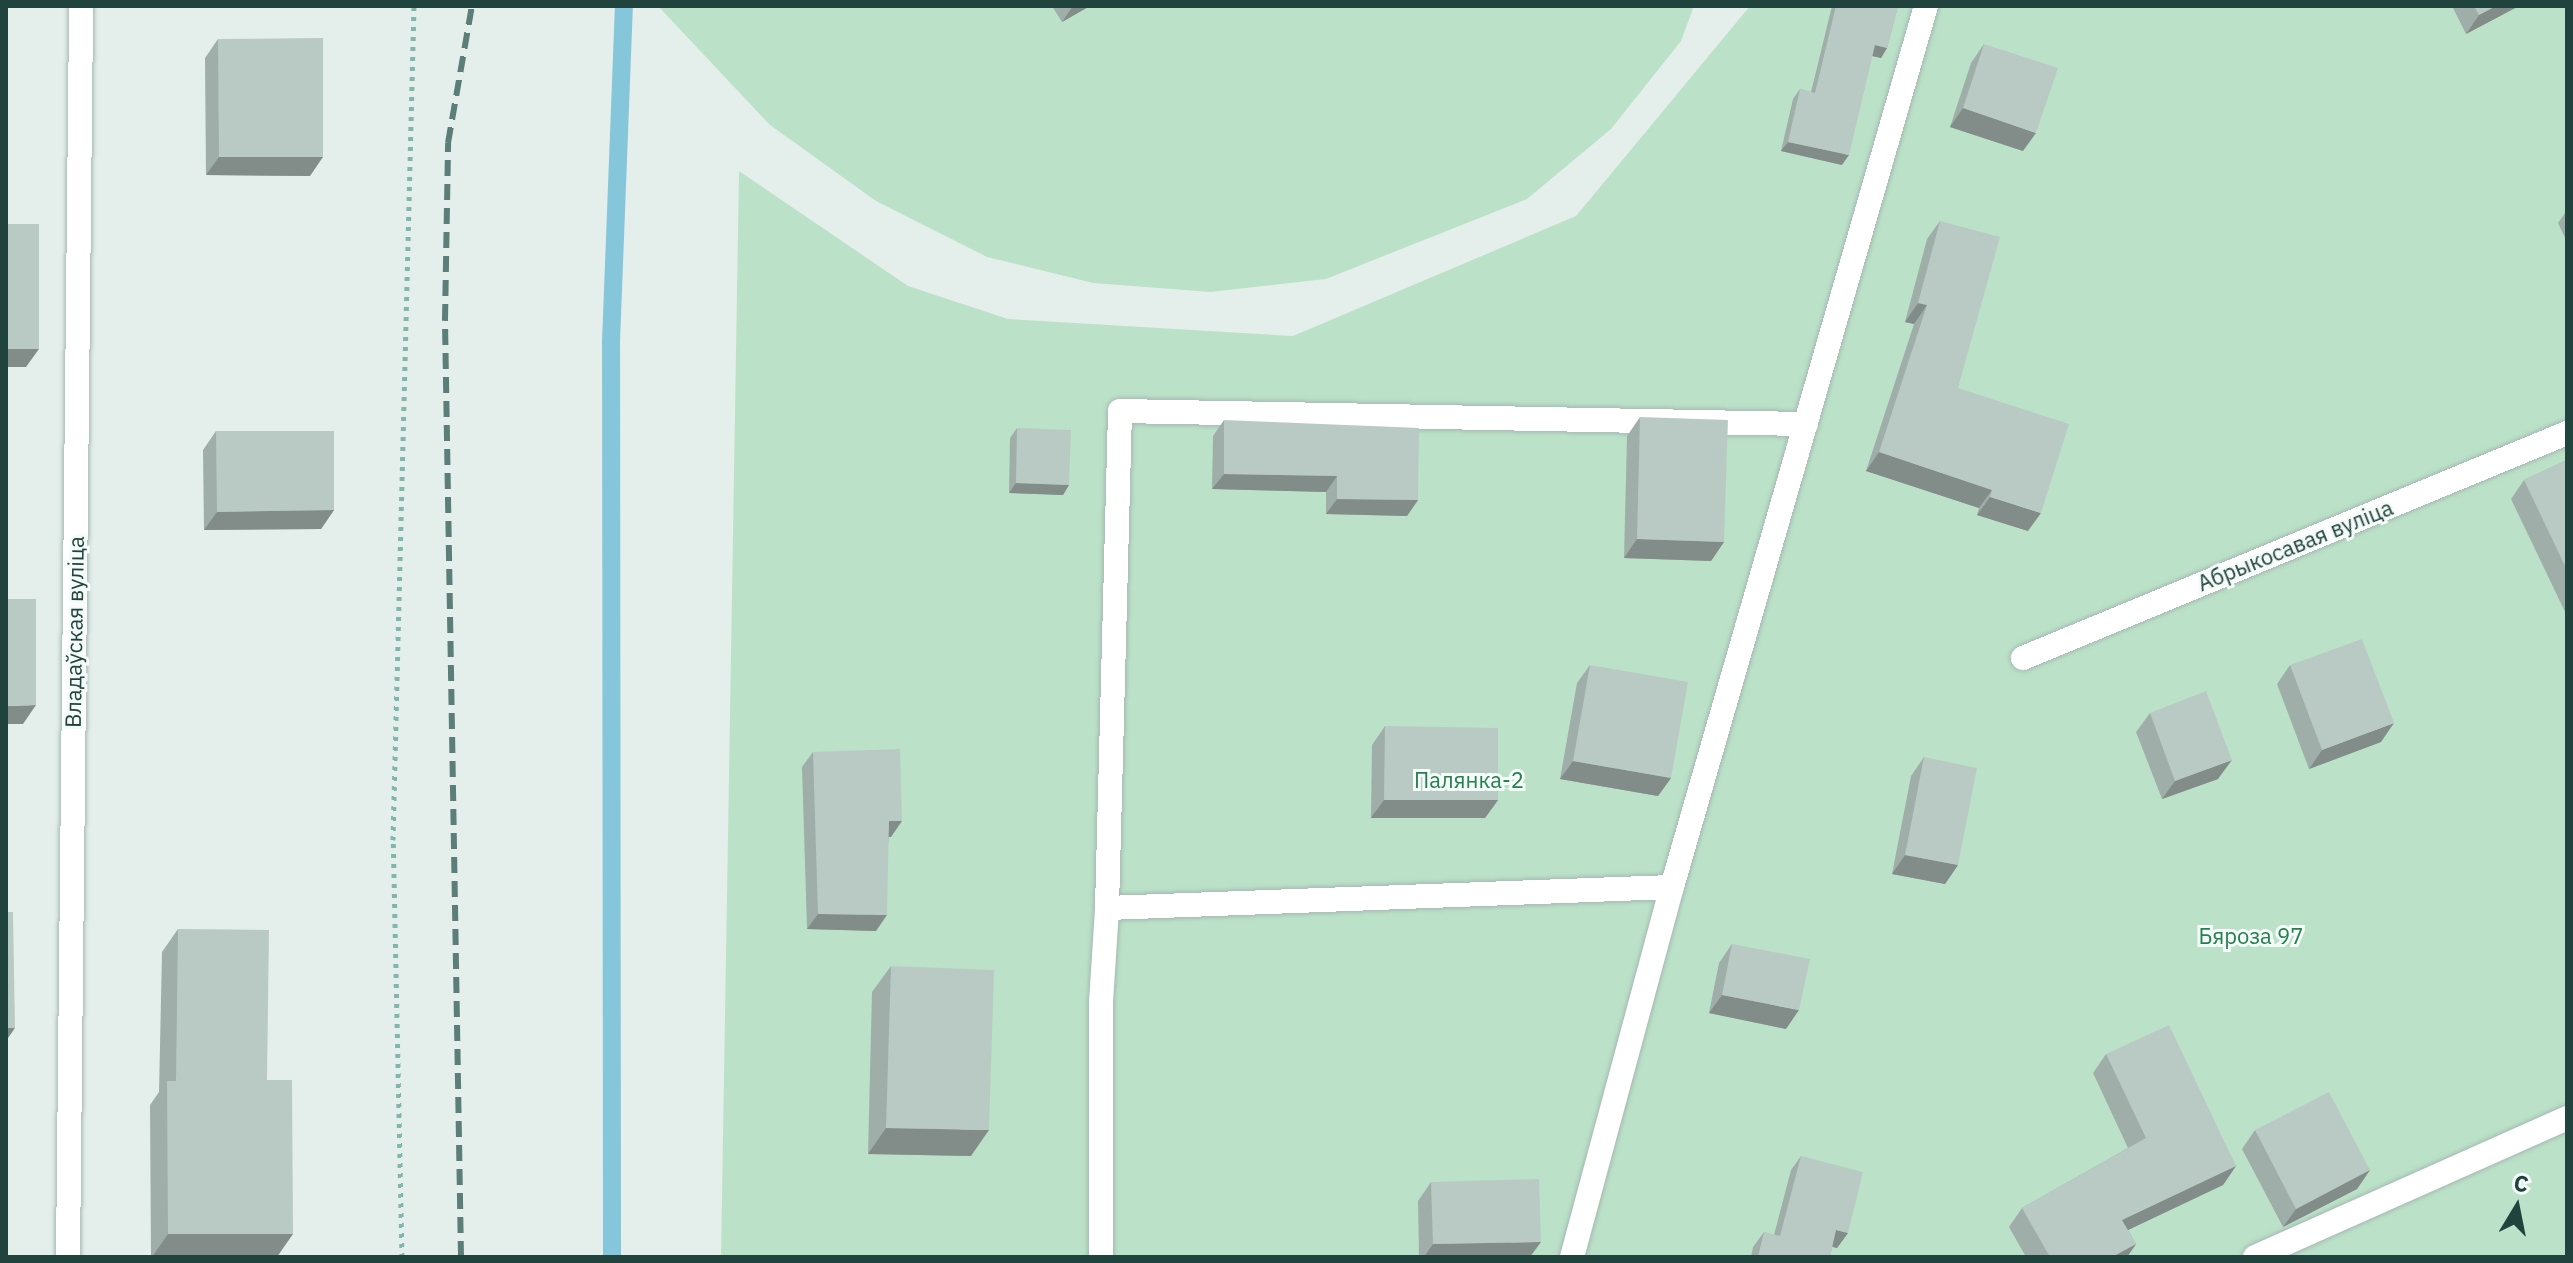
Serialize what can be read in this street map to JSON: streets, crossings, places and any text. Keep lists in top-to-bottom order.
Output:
{
  "streets": {
    "street": ["Абрыкосавая вуліца", "Владаўская вуліца"]
  },
  "parks": ["Палянка-2", "Бяроза 97"],
  "north": "top"
}
